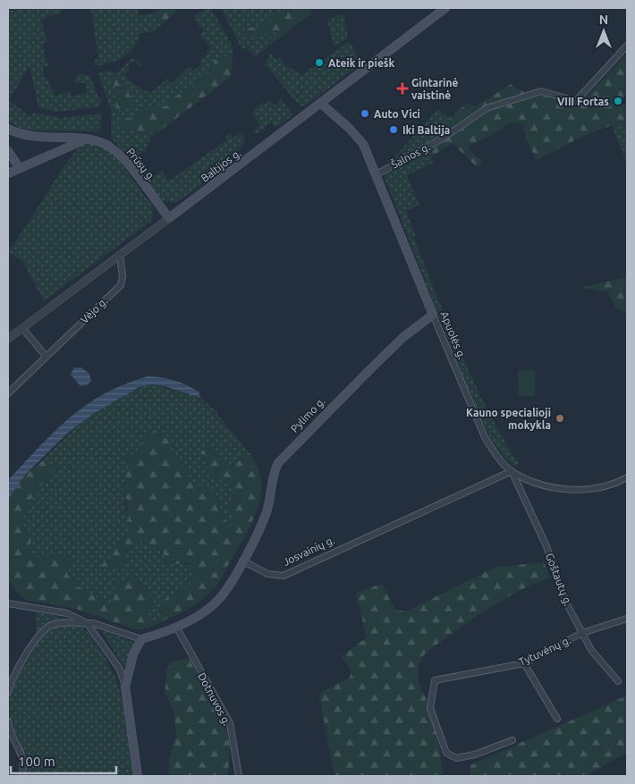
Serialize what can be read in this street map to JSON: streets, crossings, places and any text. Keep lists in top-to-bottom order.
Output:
{
  "streets": {
    "main road": [
      "Prūsų g.",
      "Baltijos g.",
      "Apuolės g.",
      "Pylimo g."
    ],
    "street": [
      "Šalnos g.",
      "Vėjo g.",
      "Josvainių g.",
      "Goštautų g.",
      "Tytuvėnų g.",
      "Dotnuvos g."
    ]
  },
  "crossings": [
    ["Šalnos g.", "Apuolės g."],
    ["Prūsų g.", "Baltijos g."],
    ["Baltijos g.", "Vėjo g."],
    ["Baltijos g.", "Apuolės g."],
    ["Apuolės g.", "Pylimo g."],
    ["Apuolės g.", "Josvainių g."],
    ["Apuolės g.", "Goštautų g."],
    ["Pylimo g.", "Josvainių g."],
    ["Josvainių g.", "Goštautų g."],
    ["Goštautų g.", "Tytuvėnų g."]
  ],
  "places": {
    "other": [
      "Ateik ir piešk",
      "VIII Fortas",
      "Auto Vici",
      "Iki Baltija",
      "Kauno specialioji mokykla"
    ],
    "health": ["Gintarinė vaistinė"]
  },
  "scale_bar": "100 m",
  "north": "top"
}
